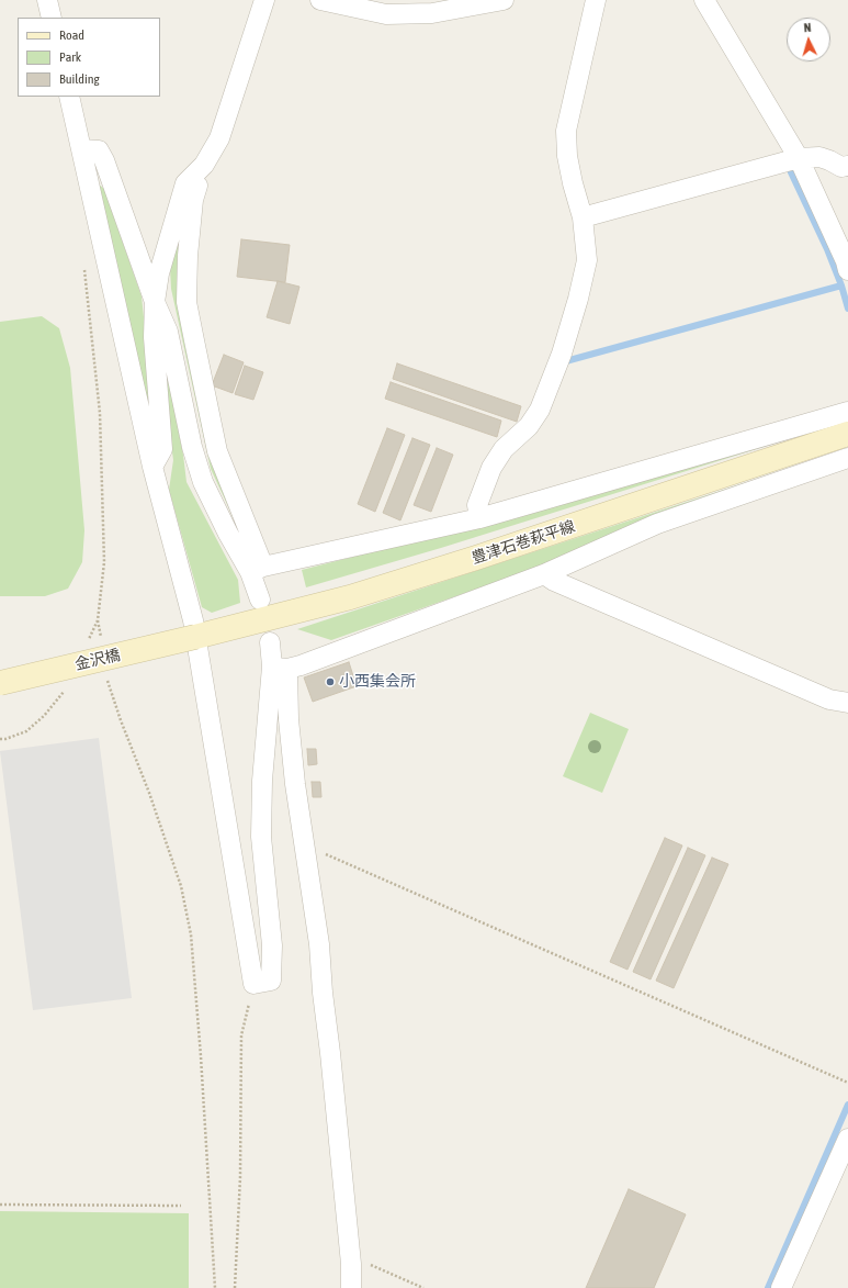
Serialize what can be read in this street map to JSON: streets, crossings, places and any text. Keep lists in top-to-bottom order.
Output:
{
  "streets": {
    "main road": ["豊津石巻萩平線", "金沢橋"]
  },
  "crossings": [
    ["豊津石巻萩平線", "金沢橋"]
  ],
  "places": ["小西集会所"],
  "legend": ["Road", "Park", "Building"],
  "north": "top"
}
